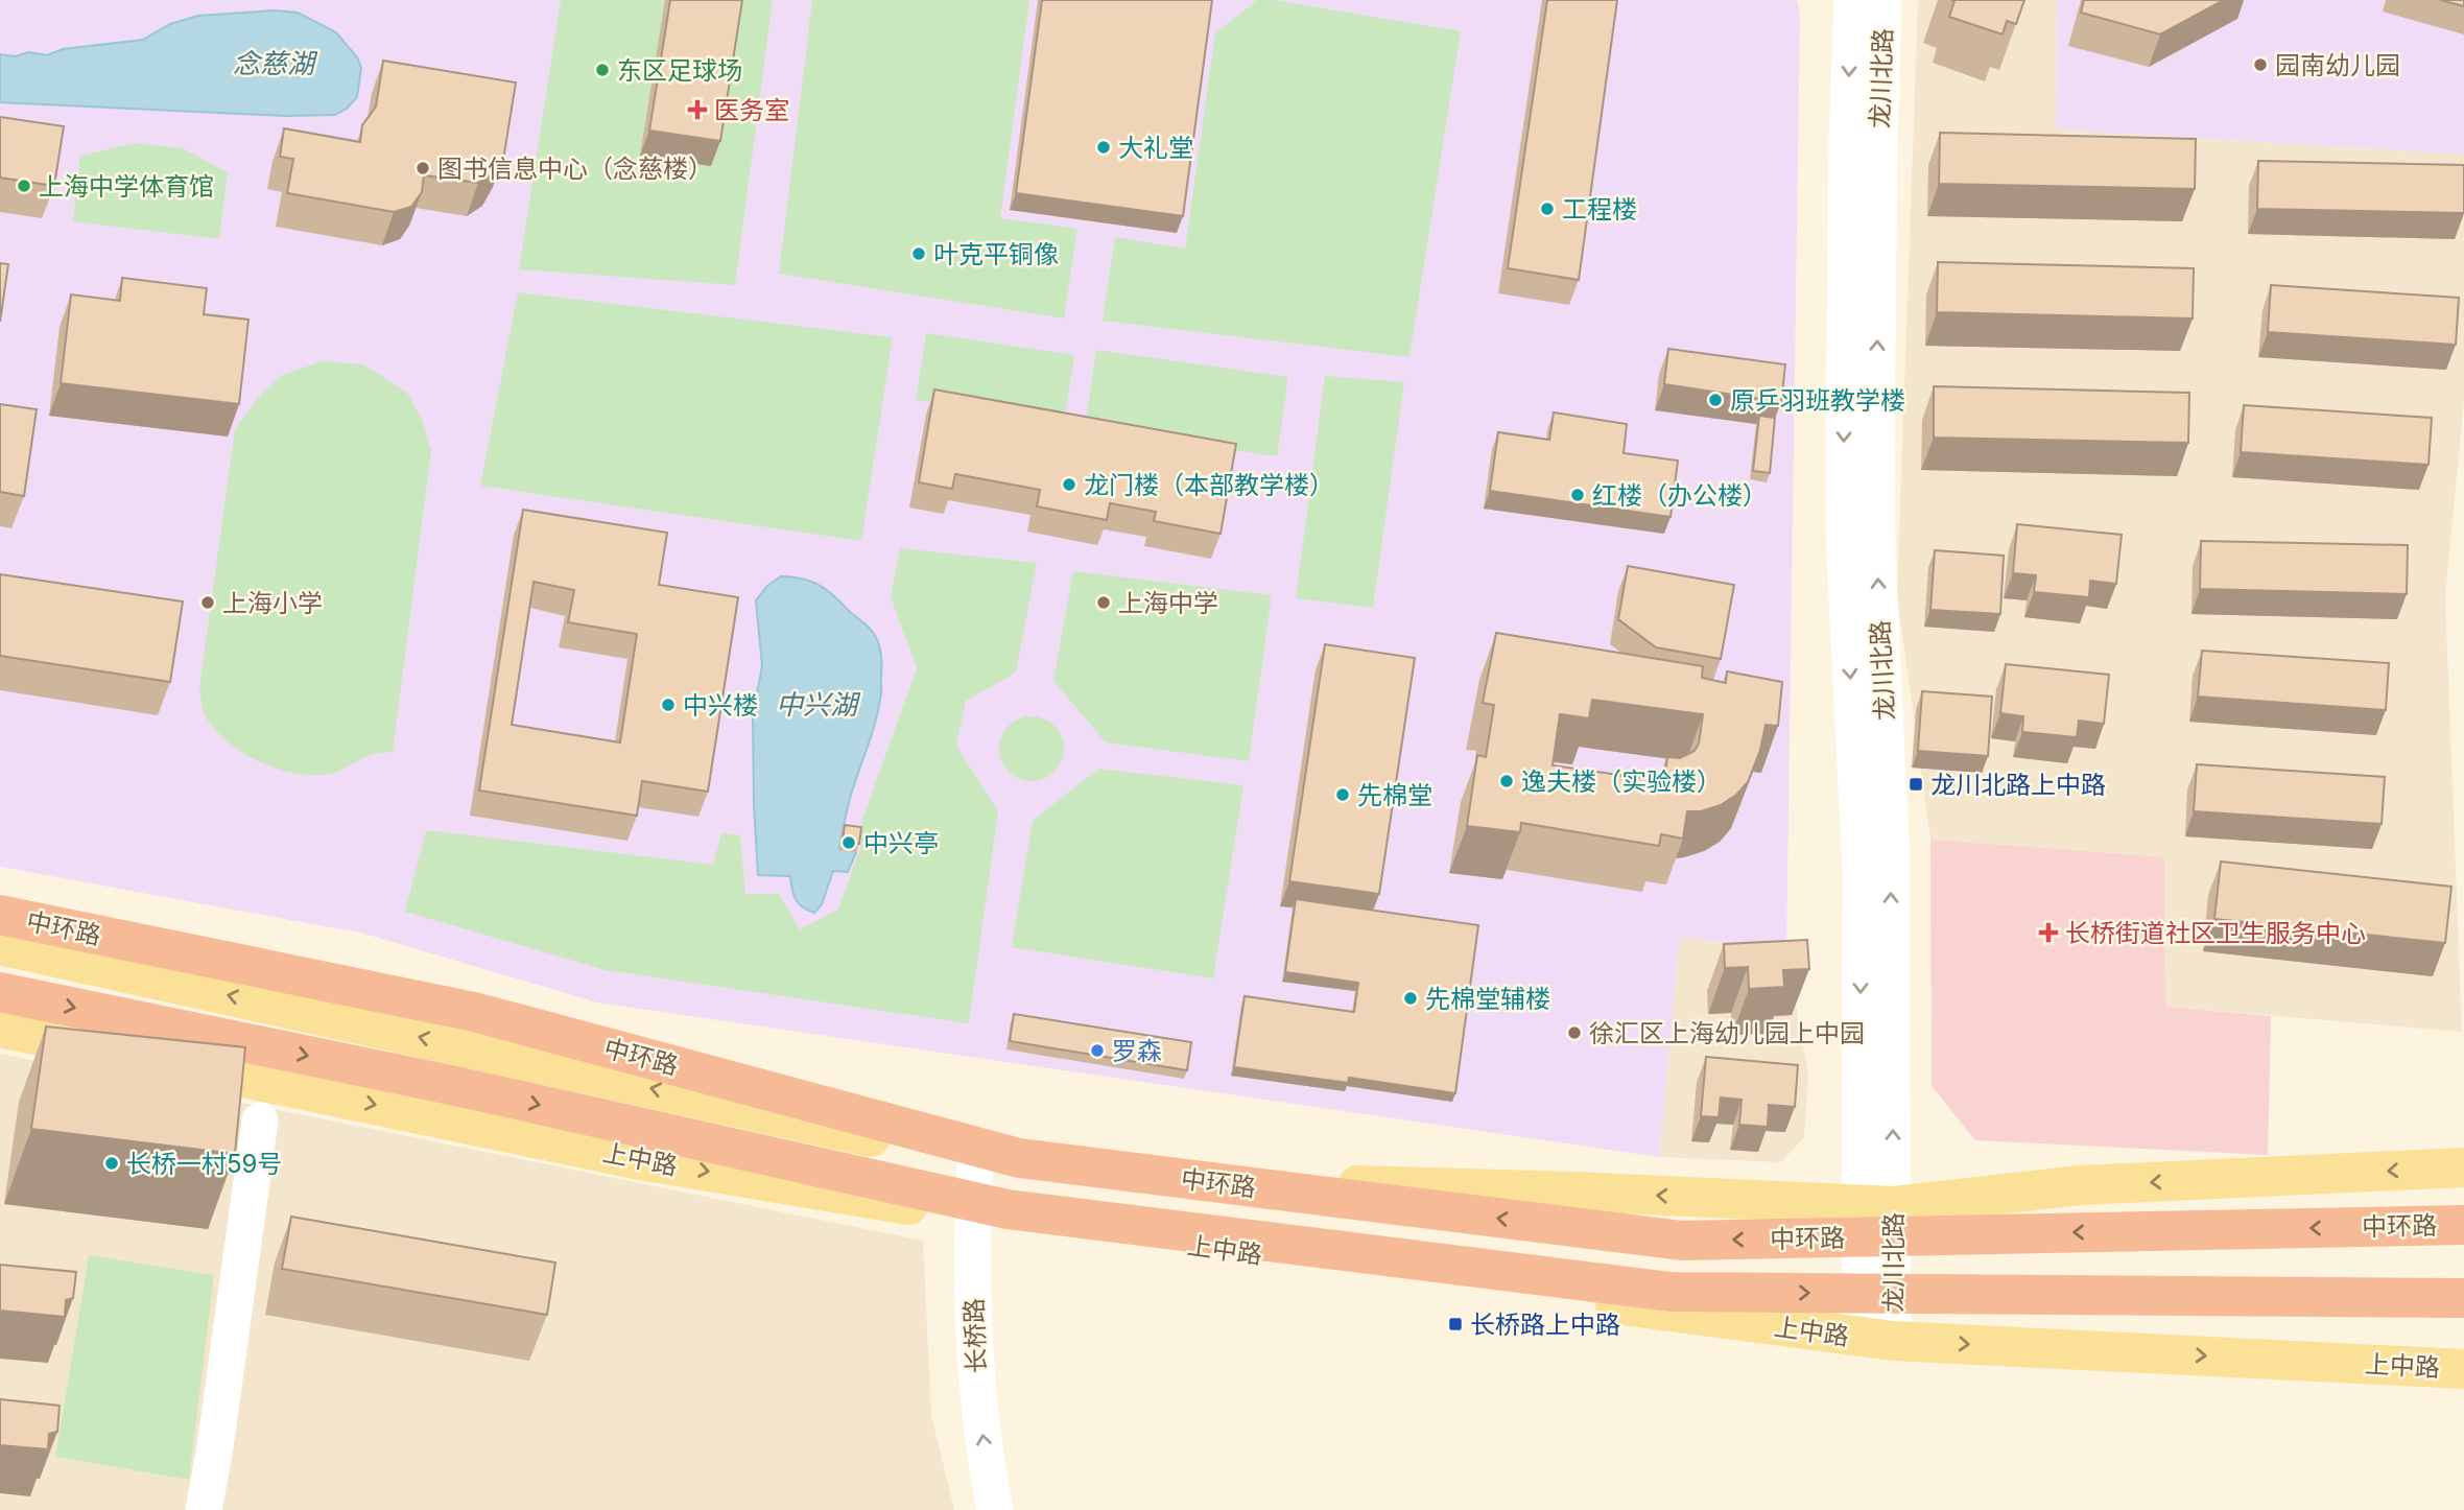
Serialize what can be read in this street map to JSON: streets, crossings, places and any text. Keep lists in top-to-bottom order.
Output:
{
  "streets": {
    "highway": ["中环路"],
    "main road": ["上中路"],
    "street": ["龙川北路", "长桥路"]
  },
  "crossings": [
    ["龙川北路", "上中路"],
    ["上中路", "长桥路"]
  ],
  "one_way": ["长桥路"],
  "water": ["念慈湖", "中兴湖"],
  "places": {
    "other": [
      "园南幼儿园",
      "东区足球场",
      "大礼堂",
      "图书信息中心（念慈楼）",
      "上海中学体育馆",
      "工程楼",
      "叶克平铜像",
      "原乒羽班教学楼",
      "龙门楼（本部教学楼）",
      "红楼（办公楼）",
      "上海小学",
      "上海中学",
      "中兴楼",
      "逸夫楼（实验楼）",
      "先棉堂",
      "中兴亭",
      "先棉堂辅楼",
      "徐汇区上海幼儿园上中园",
      "罗森",
      "长桥一村59号"
    ],
    "health": ["医务室", "长桥街道社区卫生服务中心"],
    "transit": ["龙川北路上中路", "长桥路上中路"]
  }
}
